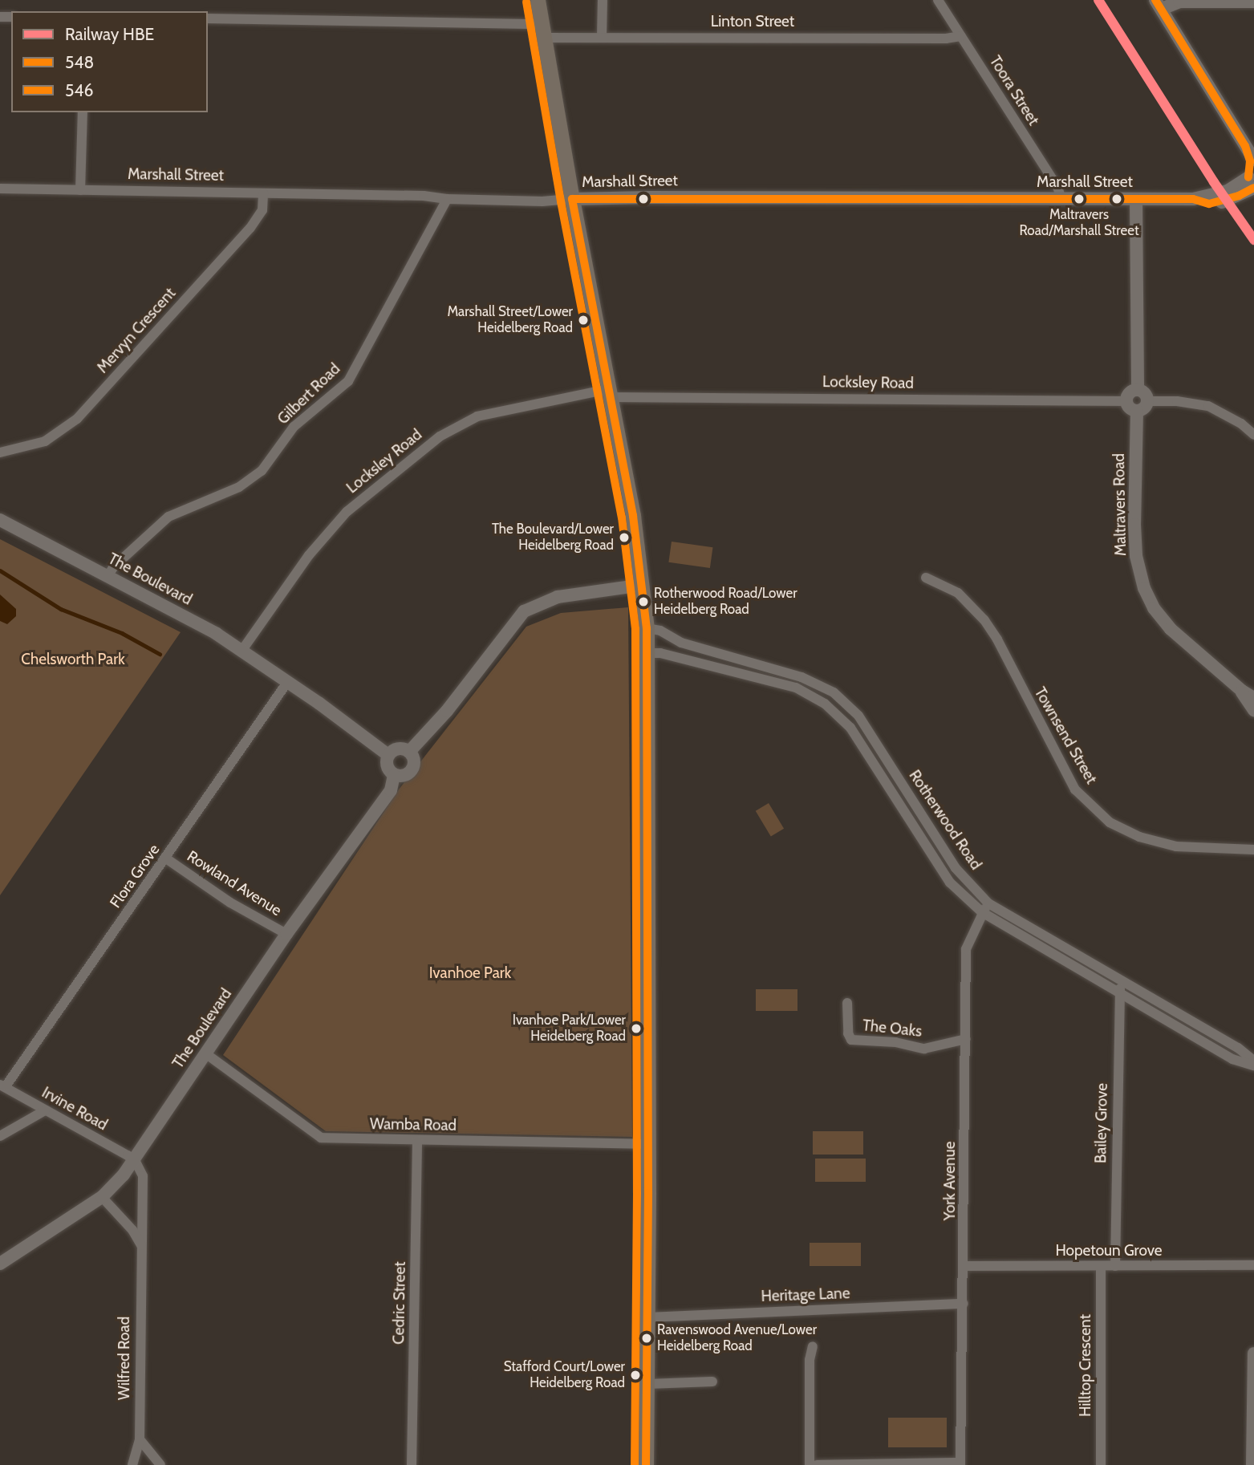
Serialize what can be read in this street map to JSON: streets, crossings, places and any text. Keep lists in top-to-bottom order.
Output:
{
  "streets": {
    "street": [
      "Linton Street",
      "Toora Street",
      "Marshall Street",
      "Mervyn Crescent",
      "Locksley Road",
      "Gilbert Road",
      "Maltravers Road",
      "The Boulevard",
      "Townsend Street",
      "Rotherwood Road",
      "Flora Grove",
      "Rowland Avenue",
      "The Oaks",
      "Irvine Road",
      "Bailey Grove",
      "Wamba Road",
      "York Avenue",
      "Hopetoun Grove",
      "Heritage Lane",
      "Cedric Street",
      "Wilfred Road",
      "Hilltop Crescent"
    ]
  },
  "crossings": [
    ["Linton Street", "Toora Street"],
    ["Toora Street", "Marshall Street"],
    ["Marshall Street", "Mervyn Crescent"],
    ["Marshall Street", "Gilbert Road"],
    ["Locksley Road", "Maltravers Road"],
    ["Locksley Road", "The Boulevard"],
    ["Gilbert Road", "The Boulevard"],
    ["The Boulevard", "Flora Grove"],
    ["The Boulevard", "Rowland Avenue"],
    ["The Boulevard", "Irvine Road"],
    ["The Boulevard", "Wamba Road"],
    ["The Boulevard", "Wilfred Road"],
    ["Rotherwood Road", "Bailey Grove"],
    ["Rotherwood Road", "York Avenue"],
    ["Flora Grove", "Rowland Avenue"],
    ["Flora Grove", "Irvine Road"],
    ["The Oaks", "York Avenue"],
    ["Irvine Road", "Wilfred Road"],
    ["Bailey Grove", "Hopetoun Grove"],
    ["Wamba Road", "Cedric Street"],
    ["York Avenue", "Hopetoun Grove"],
    ["York Avenue", "Heritage Lane"],
    ["Hopetoun Grove", "Hilltop Crescent"]
  ],
  "parks": ["Chelsworth Park", "Ivanhoe Park"],
  "places": [
    "Maltravers Road/Marshall Street",
    "Marshall Street/Lower Heidelberg Road",
    "The Boulevard/Lower Heidelberg Road",
    "Rotherwood Road/Lower Heidelberg Road",
    "Ivanhoe Park/Lower Heidelberg Road",
    "Ravenswood Avenue/Lower Heidelberg Road",
    "Stafford Court/Lower Heidelberg Road"
  ],
  "lines": ["rail line HBE", "transit line 548", "transit line 546"],
  "legend": ["Railway HBE", "548", "546"]
}
